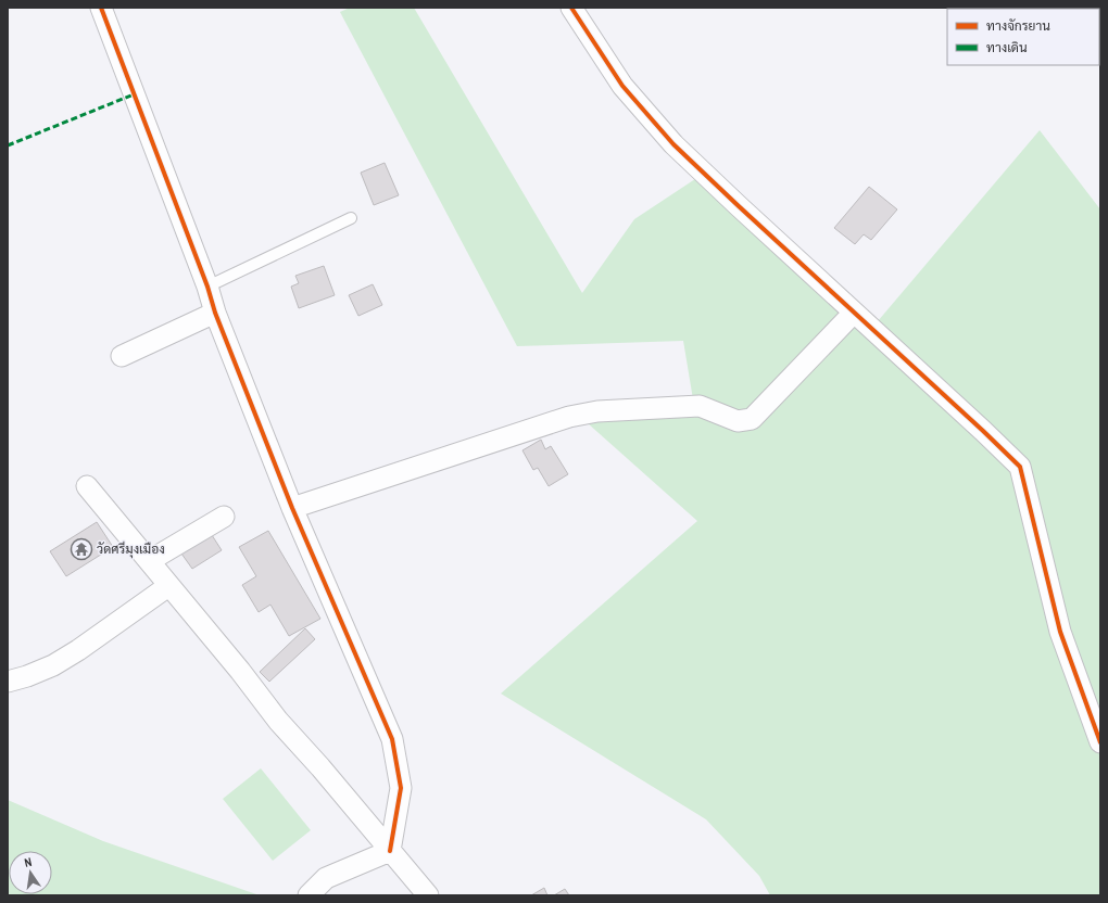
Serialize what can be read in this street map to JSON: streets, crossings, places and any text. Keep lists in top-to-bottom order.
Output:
{
  "places": {
    "temple": ["วัดศรีมุงเมือง"]
  },
  "legend": ["ทางจักรยาน", "ทางเดิน"],
  "north": "top"
}
